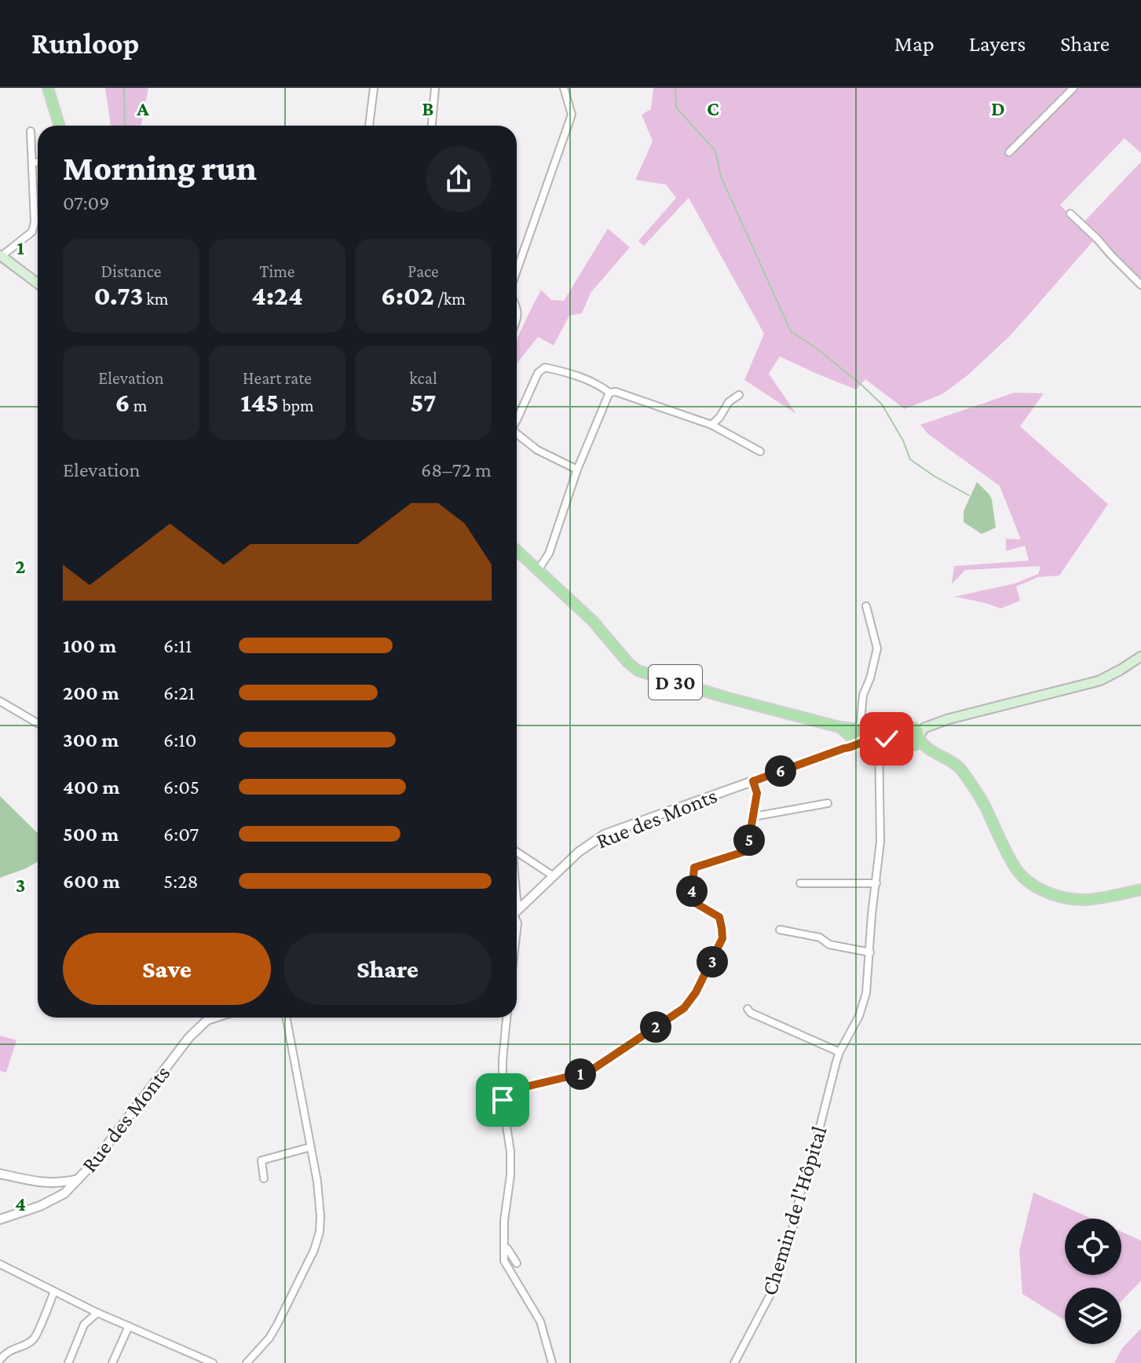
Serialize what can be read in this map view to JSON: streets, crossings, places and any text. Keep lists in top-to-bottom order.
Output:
{
  "streets": {
    "main road": ["D 30"],
    "street": ["Rue des Monts", "Chemin de l'Hôpital"]
  },
  "crossings": [
    ["D 30", "Rue des Monts"],
    ["D 30", "Chemin de l'Hôpital"]
  ],
  "page": {
    "header": "Runloop",
    "nav": ["Map", "Layers", "Share"],
    "heading": ["Morning run", "07:09"],
    "stats": [
      ["Distance", "0.73 km"],
      ["Time", "4:24"],
      ["Pace", "6:02 /km"],
      ["Elevation", "6 m"],
      ["Heart rate", "145 bpm"],
      ["kcal", "57"]
    ],
    "chart": ["Elevation", "68–72 m"],
    "list": [
      {
        "name": "100 m",
        "note": "6:11"
      },
      {
        "name": "200 m",
        "note": "6:21"
      },
      {
        "name": "300 m",
        "note": "6:10"
      },
      {
        "name": "400 m",
        "note": "6:05"
      },
      {
        "name": "500 m",
        "note": "6:07"
      },
      {
        "name": "600 m",
        "note": "5:28"
      }
    ],
    "pins": [
      "6",
      "5",
      "4",
      "3",
      "2",
      "1"
    ],
    "buttons": ["Save", "Share"]
  },
  "grid": {
    "columns": [
      "A",
      "B",
      "C",
      "D"
    ],
    "rows": [
      "1",
      "2",
      "3",
      "4"
    ]
  }
}
